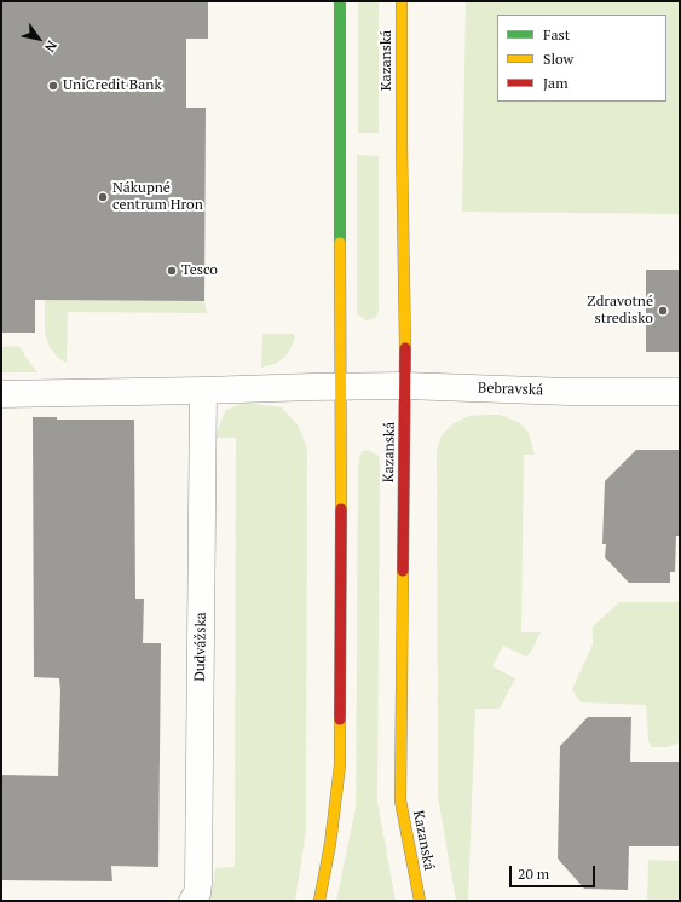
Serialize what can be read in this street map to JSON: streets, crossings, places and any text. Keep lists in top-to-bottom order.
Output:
{
  "streets": {
    "main road": ["Kazanská"],
    "street": ["Bebravská", "Dudvážska"]
  },
  "crossings": [
    ["Kazanská", "Bebravská"]
  ],
  "places": [
    "UniCredit Bank",
    "Nákupné centrum Hron",
    "Tesco",
    "Zdravotné stredisko"
  ],
  "legend": ["Fast", "Slow", "Jam"],
  "scale_bar": "20 m",
  "north": "bottom right"
}
